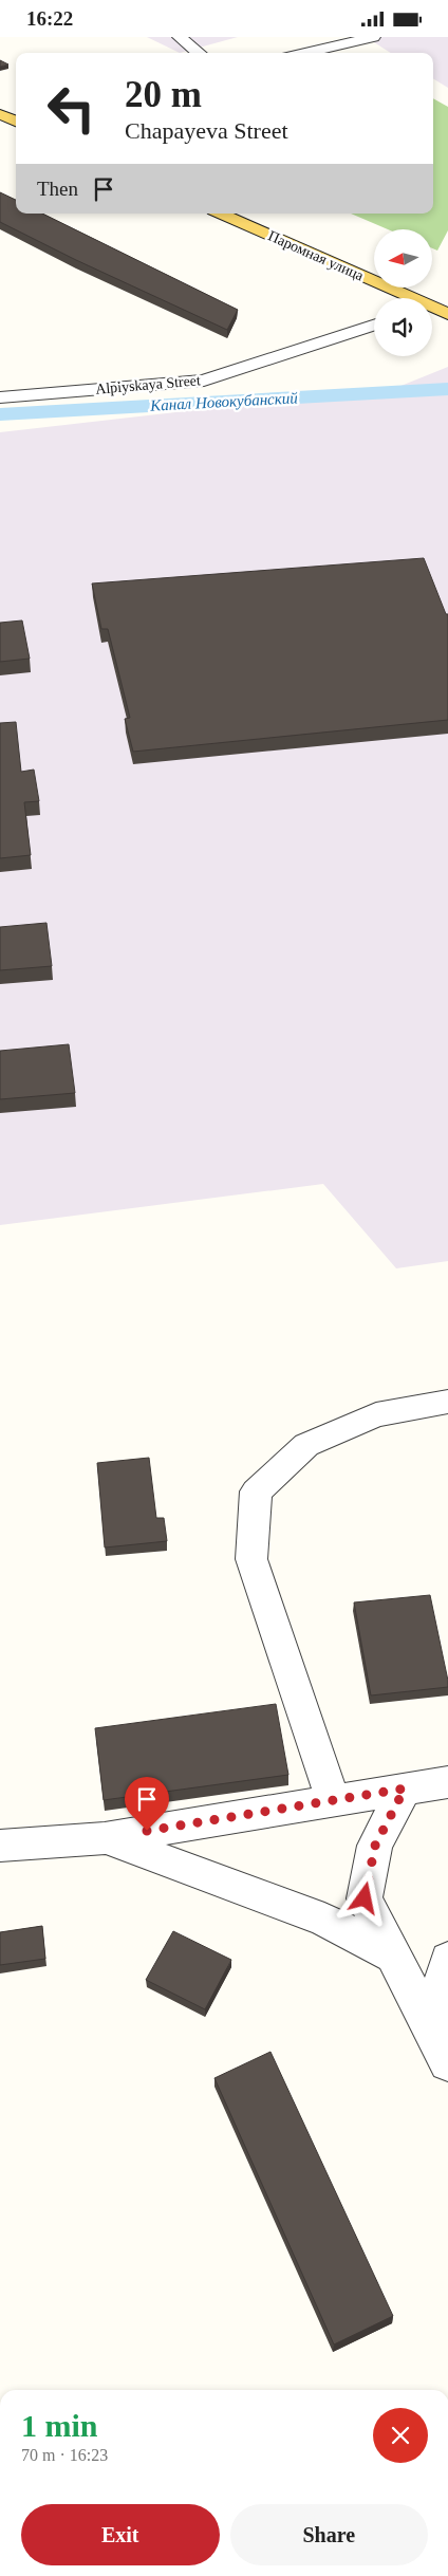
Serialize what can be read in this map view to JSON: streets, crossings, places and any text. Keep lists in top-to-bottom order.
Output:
{
  "streets": {
    "main road": ["Паромная улица"],
    "street": ["Alpiyskaya Street"]
  },
  "water": ["Канал Новокубанский"],
  "north": "left",
  "page": {
    "status": "16:22",
    "turn": ["20 m", "Chapayeva Street"],
    "then": "Then",
    "heading": ["1 min", "70 m · 16:23"],
    "buttons": ["Exit", "Share"]
  }
}
